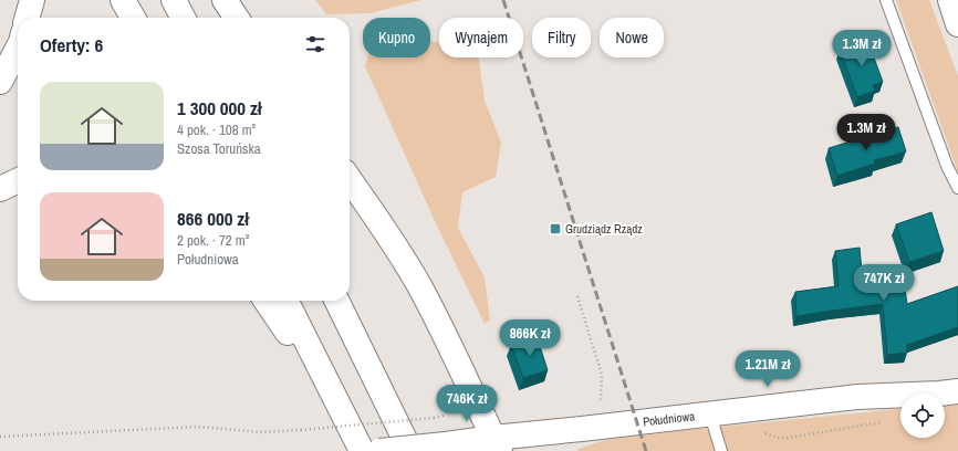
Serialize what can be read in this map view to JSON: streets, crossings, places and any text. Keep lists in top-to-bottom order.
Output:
{
  "streets": {
    "main road": ["Południowa"]
  },
  "places": {
    "transit": ["Grudziądz Rządz"]
  },
  "page": {
    "chip": [
      "Kupno",
      "Wynajem",
      "Filtry",
      "Nowe"
    ],
    "heading": "Oferty: 6",
    "price": [
      "1.3M zł",
      "1.3M zł",
      "747K zł",
      "866K zł",
      "1.21M zł",
      "746K zł"
    ],
    "list": [
      {
        "name": "1 300 000 zł",
        "note": "4 pok. · 108 m² · Szosa Toruńska"
      },
      {
        "name": "866 000 zł",
        "note": "2 pok. · 72 m² · Południowa"
      }
    ]
  }
}
